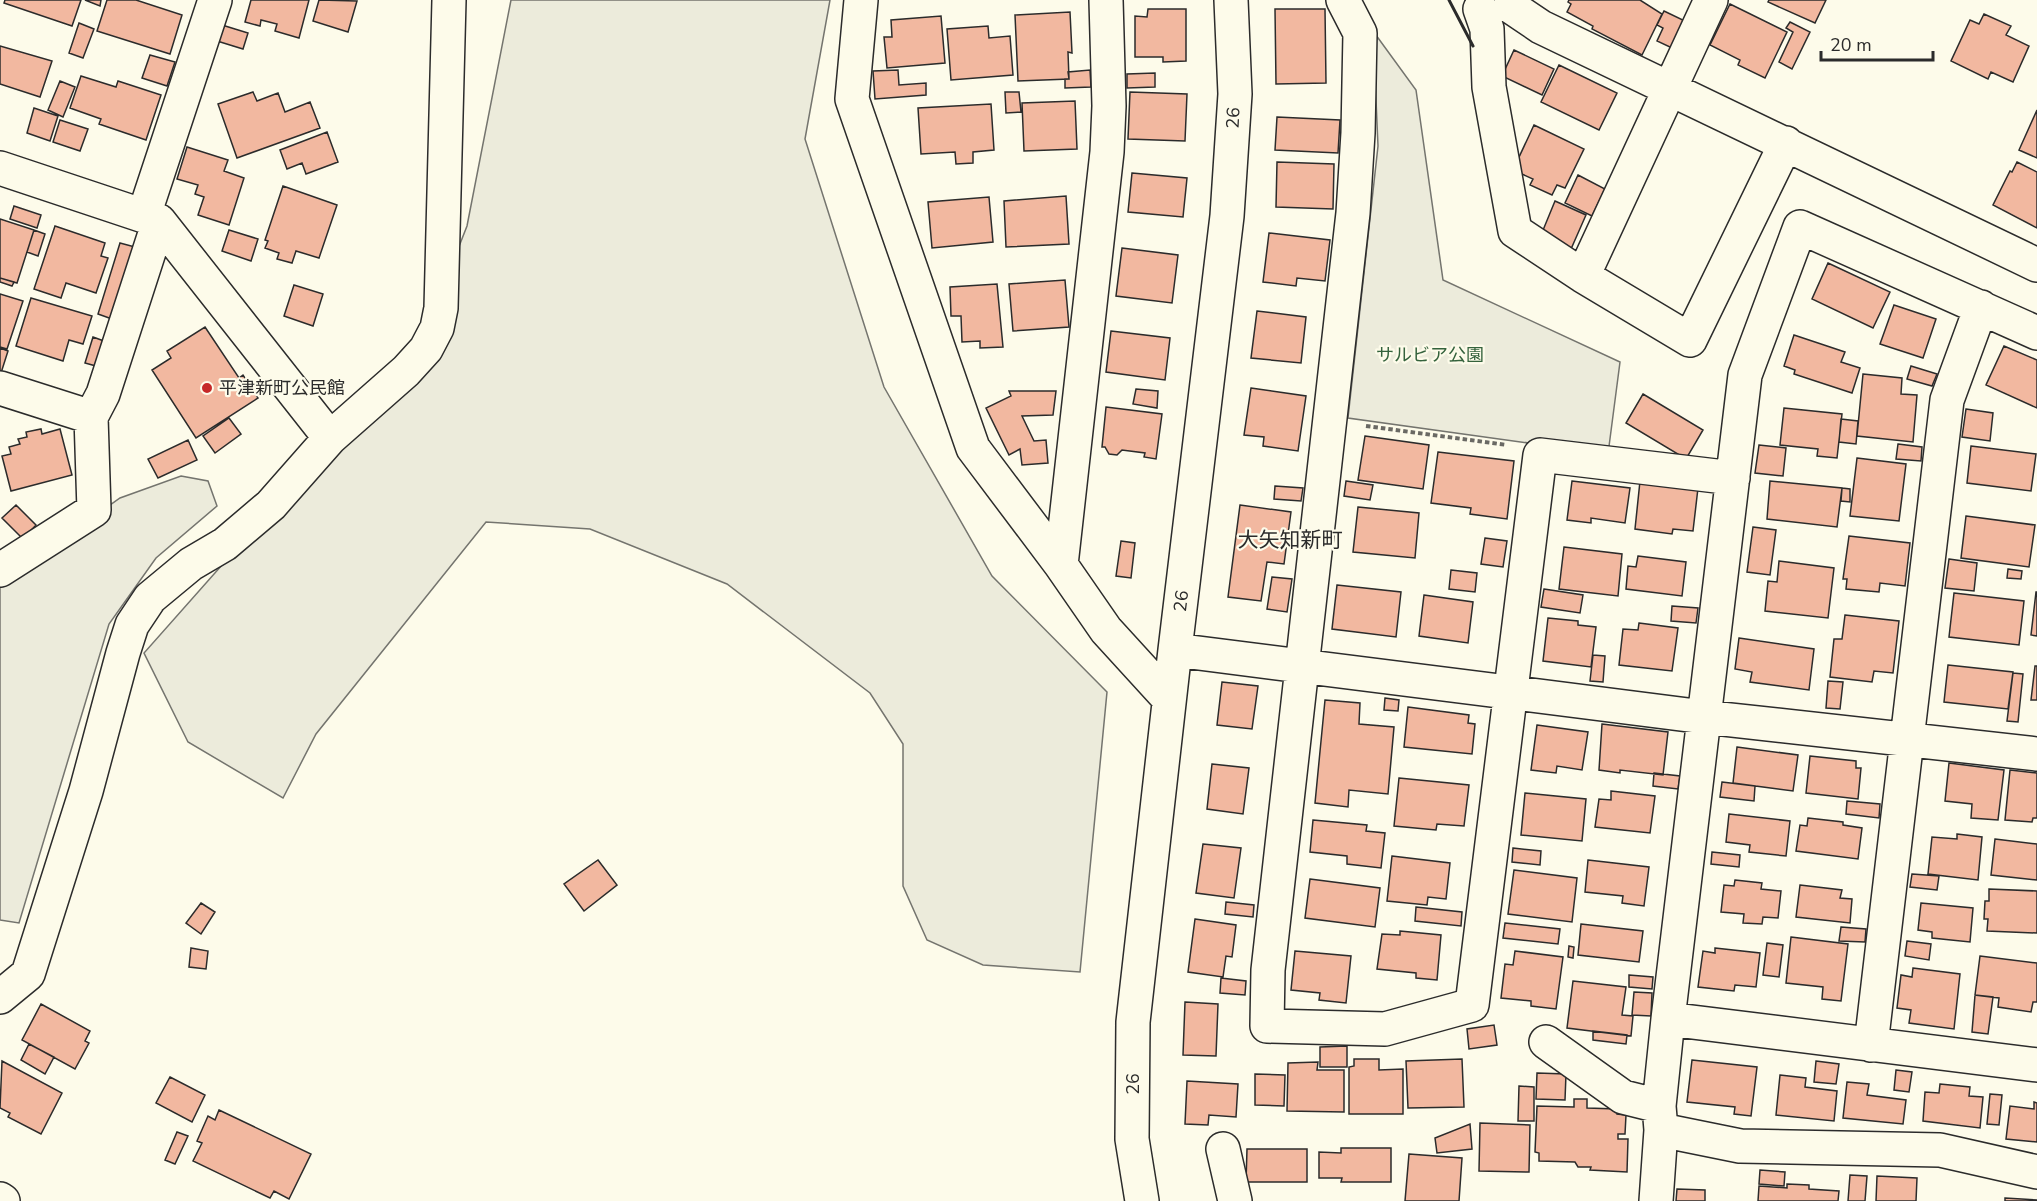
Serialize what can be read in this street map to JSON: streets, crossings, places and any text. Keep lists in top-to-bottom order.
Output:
{
  "streets": {
    "street": ["26"]
  },
  "districts": ["大矢知新町"],
  "parks": ["サルビア公園"],
  "places": ["平津新町公民館"],
  "scale_bar": "20 m"
}
